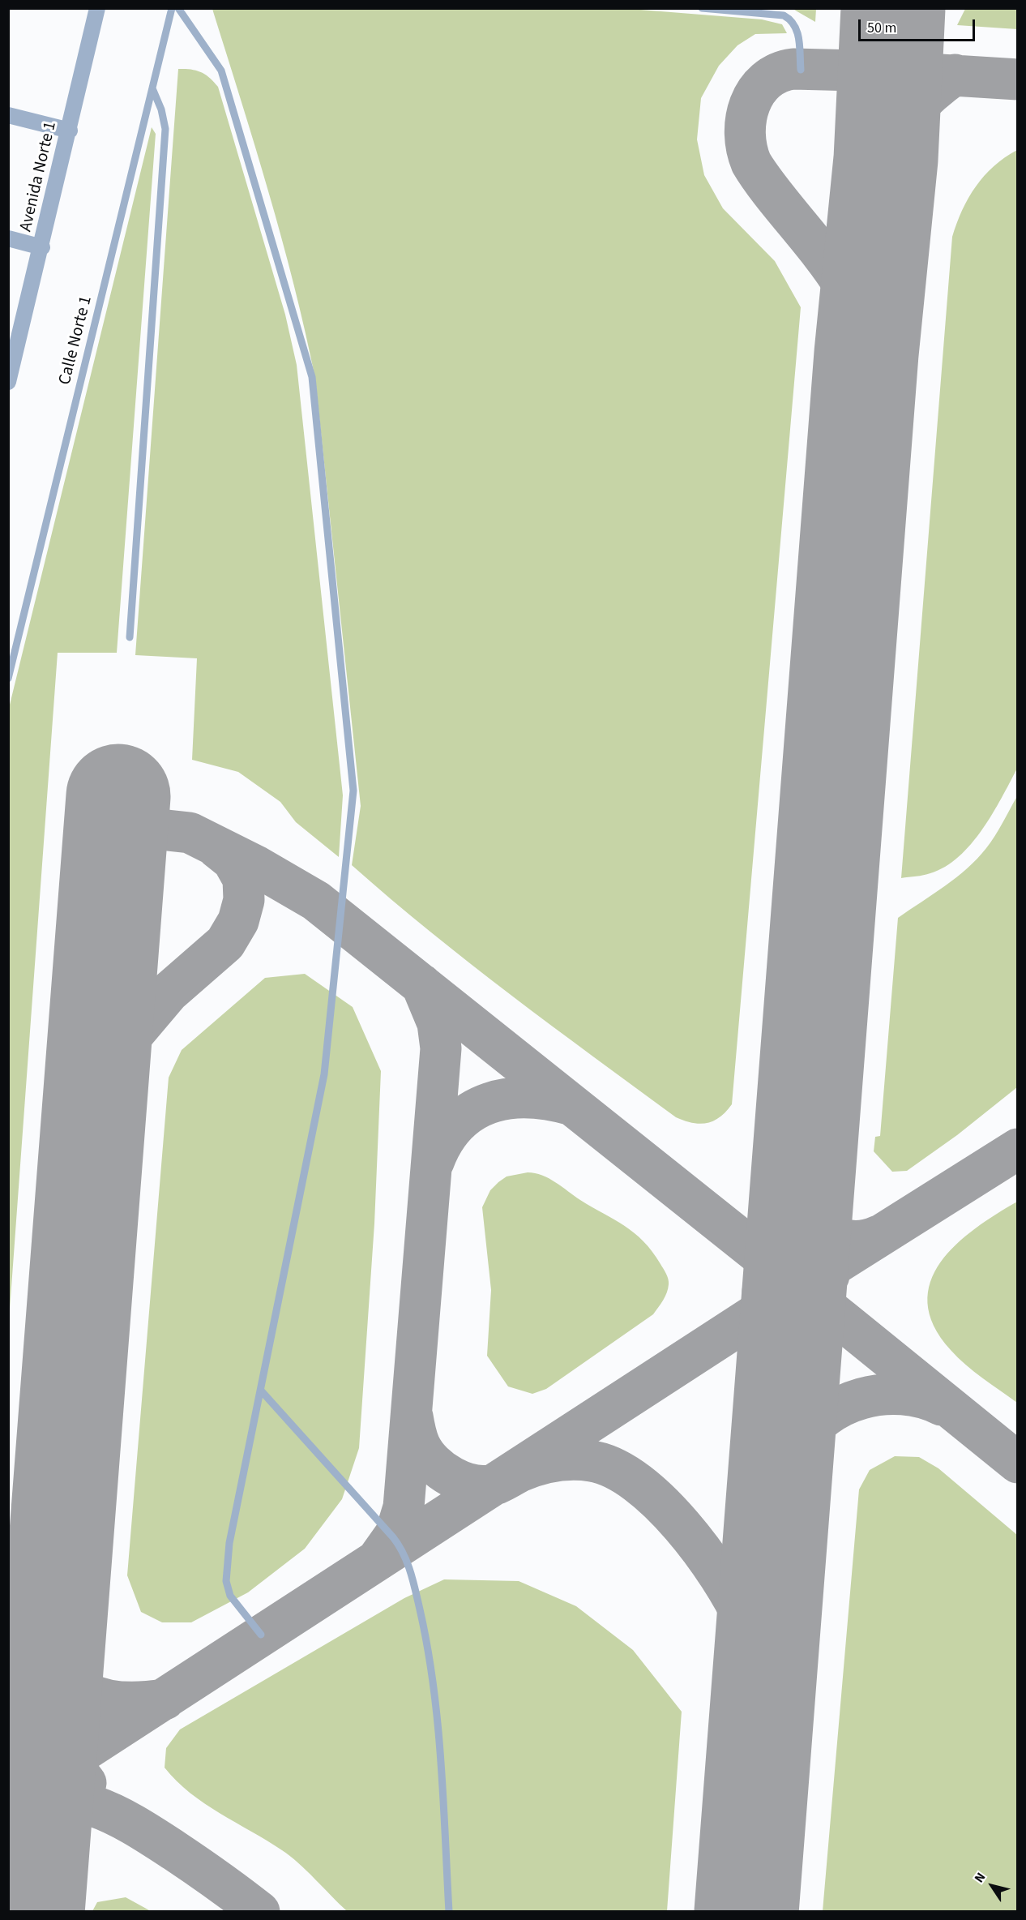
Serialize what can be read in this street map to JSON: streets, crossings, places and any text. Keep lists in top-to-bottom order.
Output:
{
  "streets": {
    "street": ["Avenida Norte 1"],
    "lane": ["Calle Norte 1"]
  },
  "scale_bar": "50 m",
  "north": "top left"
}
